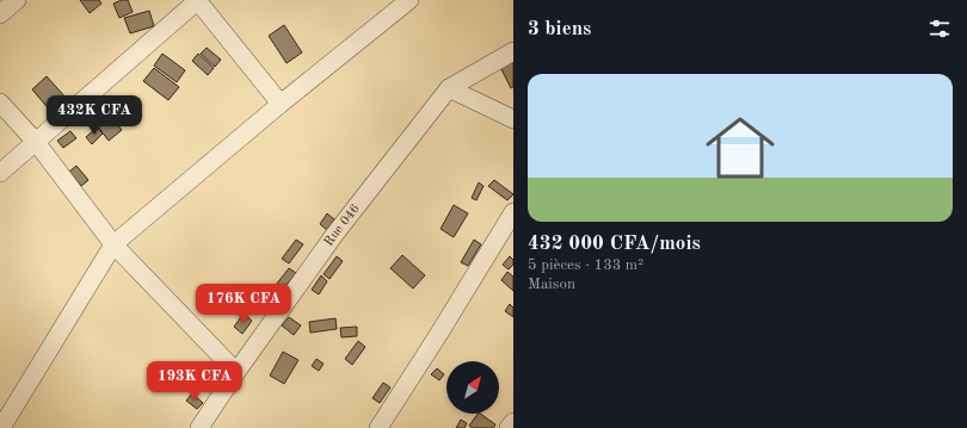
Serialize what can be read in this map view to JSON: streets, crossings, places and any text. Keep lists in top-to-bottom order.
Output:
{
  "streets": {
    "street": ["Rue 046"]
  },
  "north": "top right",
  "page": {
    "heading": "3 biens",
    "list": [
      {
        "name": "432 000 CFA/mois",
        "note": "5 pièces · 133 m² · Maison"
      }
    ],
    "price": ["432K CFA", "176K CFA", "193K CFA"]
  }
}
